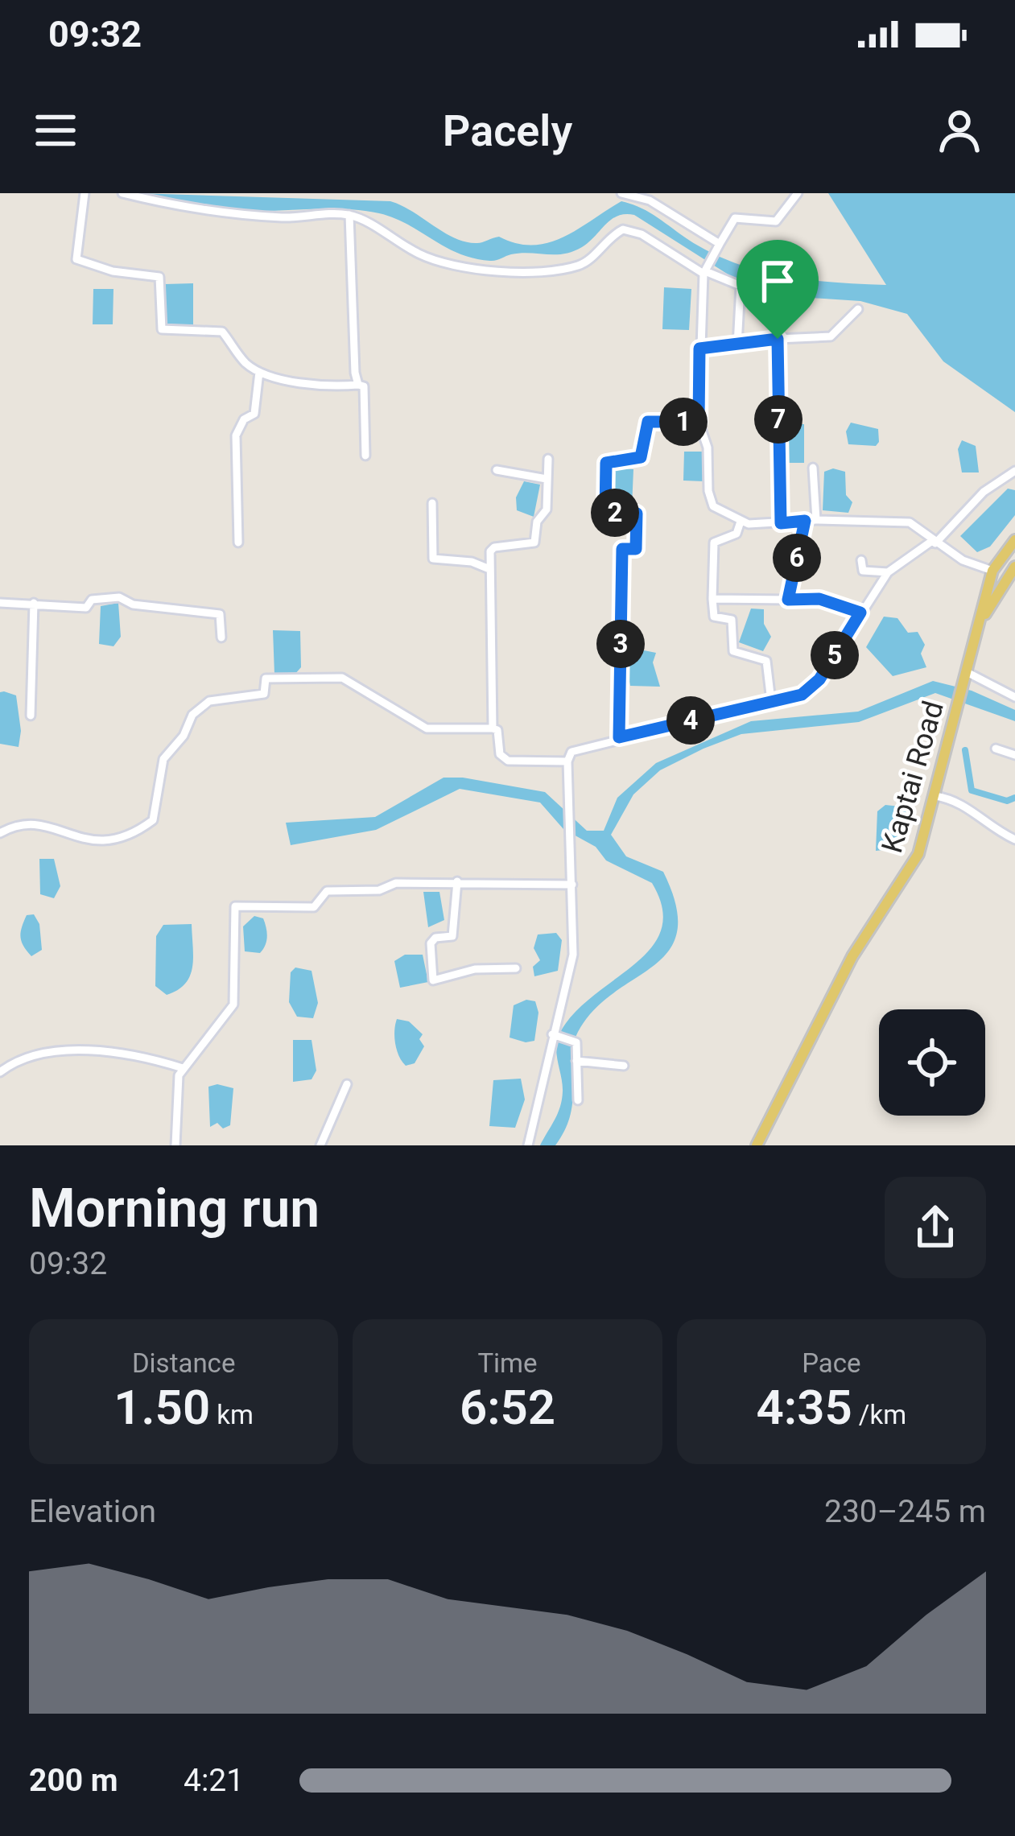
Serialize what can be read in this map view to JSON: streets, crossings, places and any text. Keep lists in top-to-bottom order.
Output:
{
  "streets": {
    "main road": ["Kaptai Road"]
  },
  "page": {
    "status": "09:32",
    "header": "Pacely",
    "pins": [
      "7",
      "1",
      "2",
      "6",
      "3",
      "5",
      "4"
    ],
    "heading": ["Morning run", "09:32"],
    "stats": [
      ["Distance", "1.50 km"],
      ["Time", "6:52"],
      ["Pace", "4:35 /km"]
    ],
    "chart": ["Elevation", "230–245 m"],
    "list": [
      {
        "name": "200 m",
        "note": "4:21"
      }
    ]
  }
}
